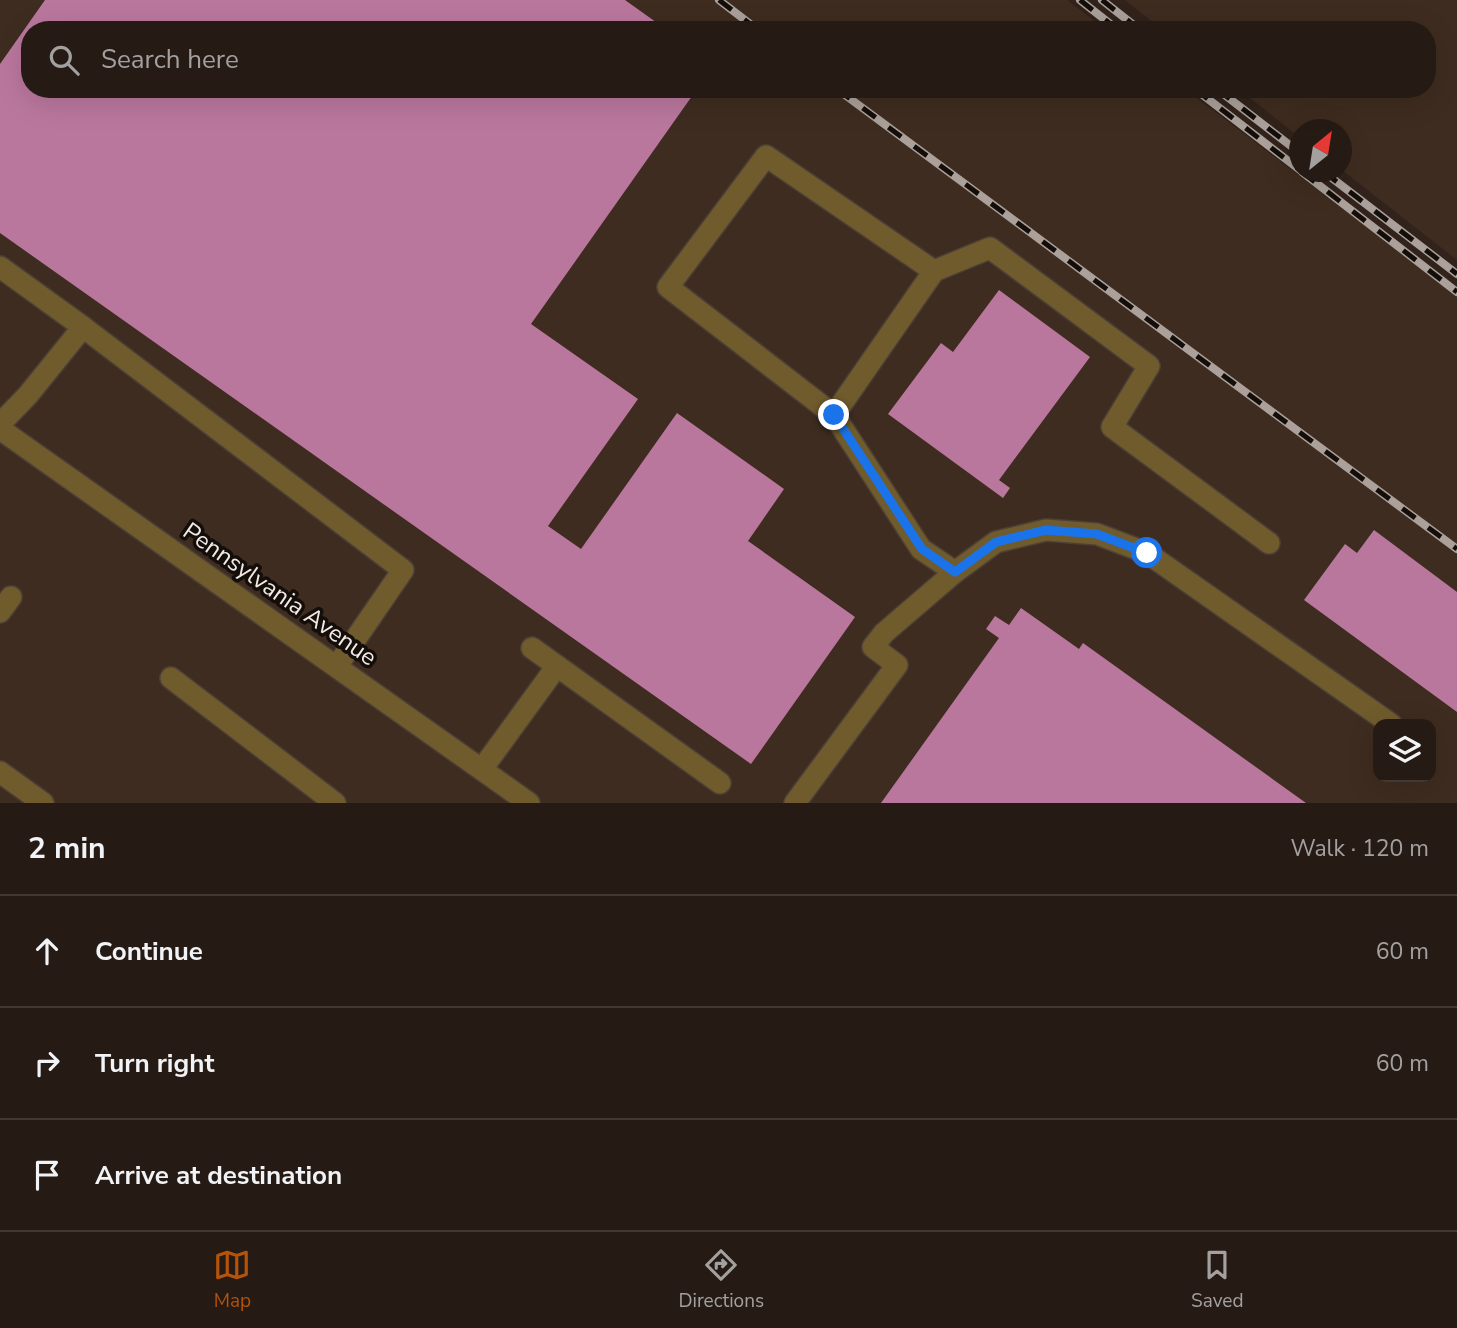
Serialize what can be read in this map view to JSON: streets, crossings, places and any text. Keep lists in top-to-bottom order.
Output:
{
  "streets": {
    "street": ["Pennsylvania Avenue"]
  },
  "north": "top right",
  "page": {
    "search": "Search here",
    "heading": ["2 min", "Walk · 120 m"],
    "list": [
      ["Continue", "60 m"],
      ["Turn right", "60 m"],
      "Arrive at destination"
    ],
    "nav": ["Map", "Directions", "Saved"]
  }
}
